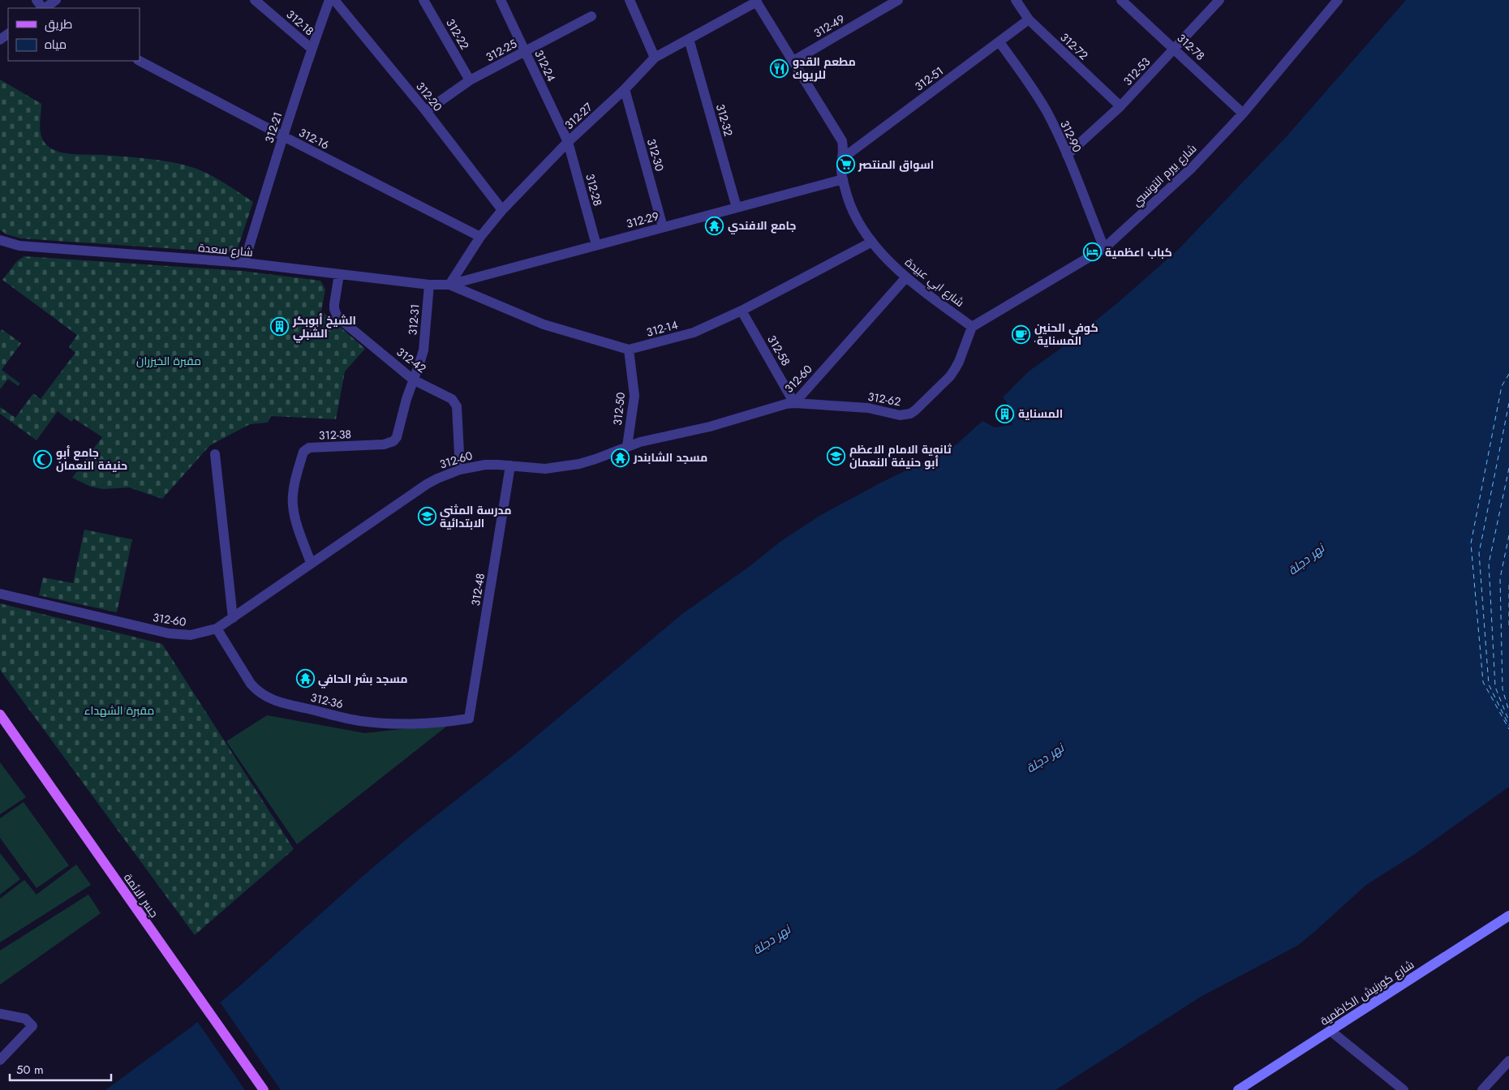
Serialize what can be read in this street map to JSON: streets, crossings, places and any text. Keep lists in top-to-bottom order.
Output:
{
  "streets": {
    "main road": ["جسر الائمة"],
    "street": [
      "312-18",
      "312-49",
      "312-22",
      "312-72",
      "312-78",
      "312-25",
      "312-24",
      "312-53",
      "312-51",
      "312-20",
      "312-27",
      "312-32",
      "312-21",
      "312-90",
      "312-16",
      "312-30",
      "شارع بيرم التونسي",
      "312-28",
      "312-29",
      "شارع سعدة",
      "شارع ابي عبيدة",
      "312-31",
      "312-14",
      "312-58",
      "312-42",
      "312-60",
      "312-62",
      "312-50",
      "312-38",
      "312-48",
      "312-36",
      "شارع كورنيش الكاظمية"
    ]
  },
  "crossings": [
    ["312-18", "312-21"],
    ["312-49", "شارع ابي عبيدة"],
    ["312-22", "312-25"],
    ["312-72", "312-53"],
    ["312-72", "312-51"],
    ["312-78", "312-53"],
    ["312-78", "شارع بيرم التونسي"],
    ["312-25", "312-24"],
    ["312-25", "312-20"],
    ["312-24", "312-27"],
    ["312-24", "312-28"],
    ["312-53", "312-90"],
    ["312-51", "312-90"],
    ["312-51", "شارع ابي عبيدة"],
    ["312-20", "312-27"],
    ["312-27", "312-32"],
    ["312-27", "312-16"],
    ["312-27", "312-30"],
    ["312-27", "312-28"],
    ["312-27", "312-29"],
    ["312-27", "شارع سعدة"],
    ["312-27", "شارع ابي عبيدة"],
    ["312-32", "312-29"],
    ["312-21", "312-16"],
    ["312-21", "شارع سعدة"],
    ["312-90", "شارع بيرم التونسي"],
    ["312-30", "312-29"],
    ["شارع بيرم التونسي", "شارع ابي عبيدة"],
    ["شارع بيرم التونسي", "312-62"],
    ["312-28", "312-29"],
    ["312-29", "شارع سعدة"],
    ["312-29", "شارع ابي عبيدة"],
    ["شارع سعدة", "312-31"],
    ["شارع سعدة", "312-42"],
    ["شارع ابي عبيدة", "312-14"],
    ["شارع ابي عبيدة", "312-60"],
    ["شارع ابي عبيدة", "312-62"],
    ["312-31", "312-42"],
    ["312-31", "312-38"],
    ["312-14", "312-58"],
    ["312-14", "312-50"],
    ["312-58", "312-60"],
    ["312-58", "312-62"],
    ["312-42", "312-60"],
    ["312-42", "312-38"],
    ["312-60", "312-62"],
    ["312-60", "312-50"],
    ["312-60", "312-38"],
    ["312-60", "312-48"],
    ["312-60", "312-36"],
    ["312-48", "312-36"]
  ],
  "water": ["نهر دجلة"],
  "parks": ["مقبرة الخيزران", "مقبرة الشهداء"],
  "places": {
    "restaurant": ["مطعم القدو للريوك"],
    "supermarket": ["اسواق المنتصر"],
    "temple": ["جامع الافندي", "مسجد الشابندر", "مسجد بشر الحافي"],
    "hotel": ["كباب اعظمية"],
    "building": ["الشيخ أبوبكر الشبلي", "المسناية"],
    "cafe": ["كوفي الحنين -المسناية"],
    "school or university": ["ثانوية الامام الاعظم أبو حنيفة النعمان", "مدرسة المثنى الابتدائية"],
    "mosque": ["جامع أبو حنيفة النعمان"]
  },
  "legend": ["طريق", "مياه"],
  "scale_bar": "50 m"
}
